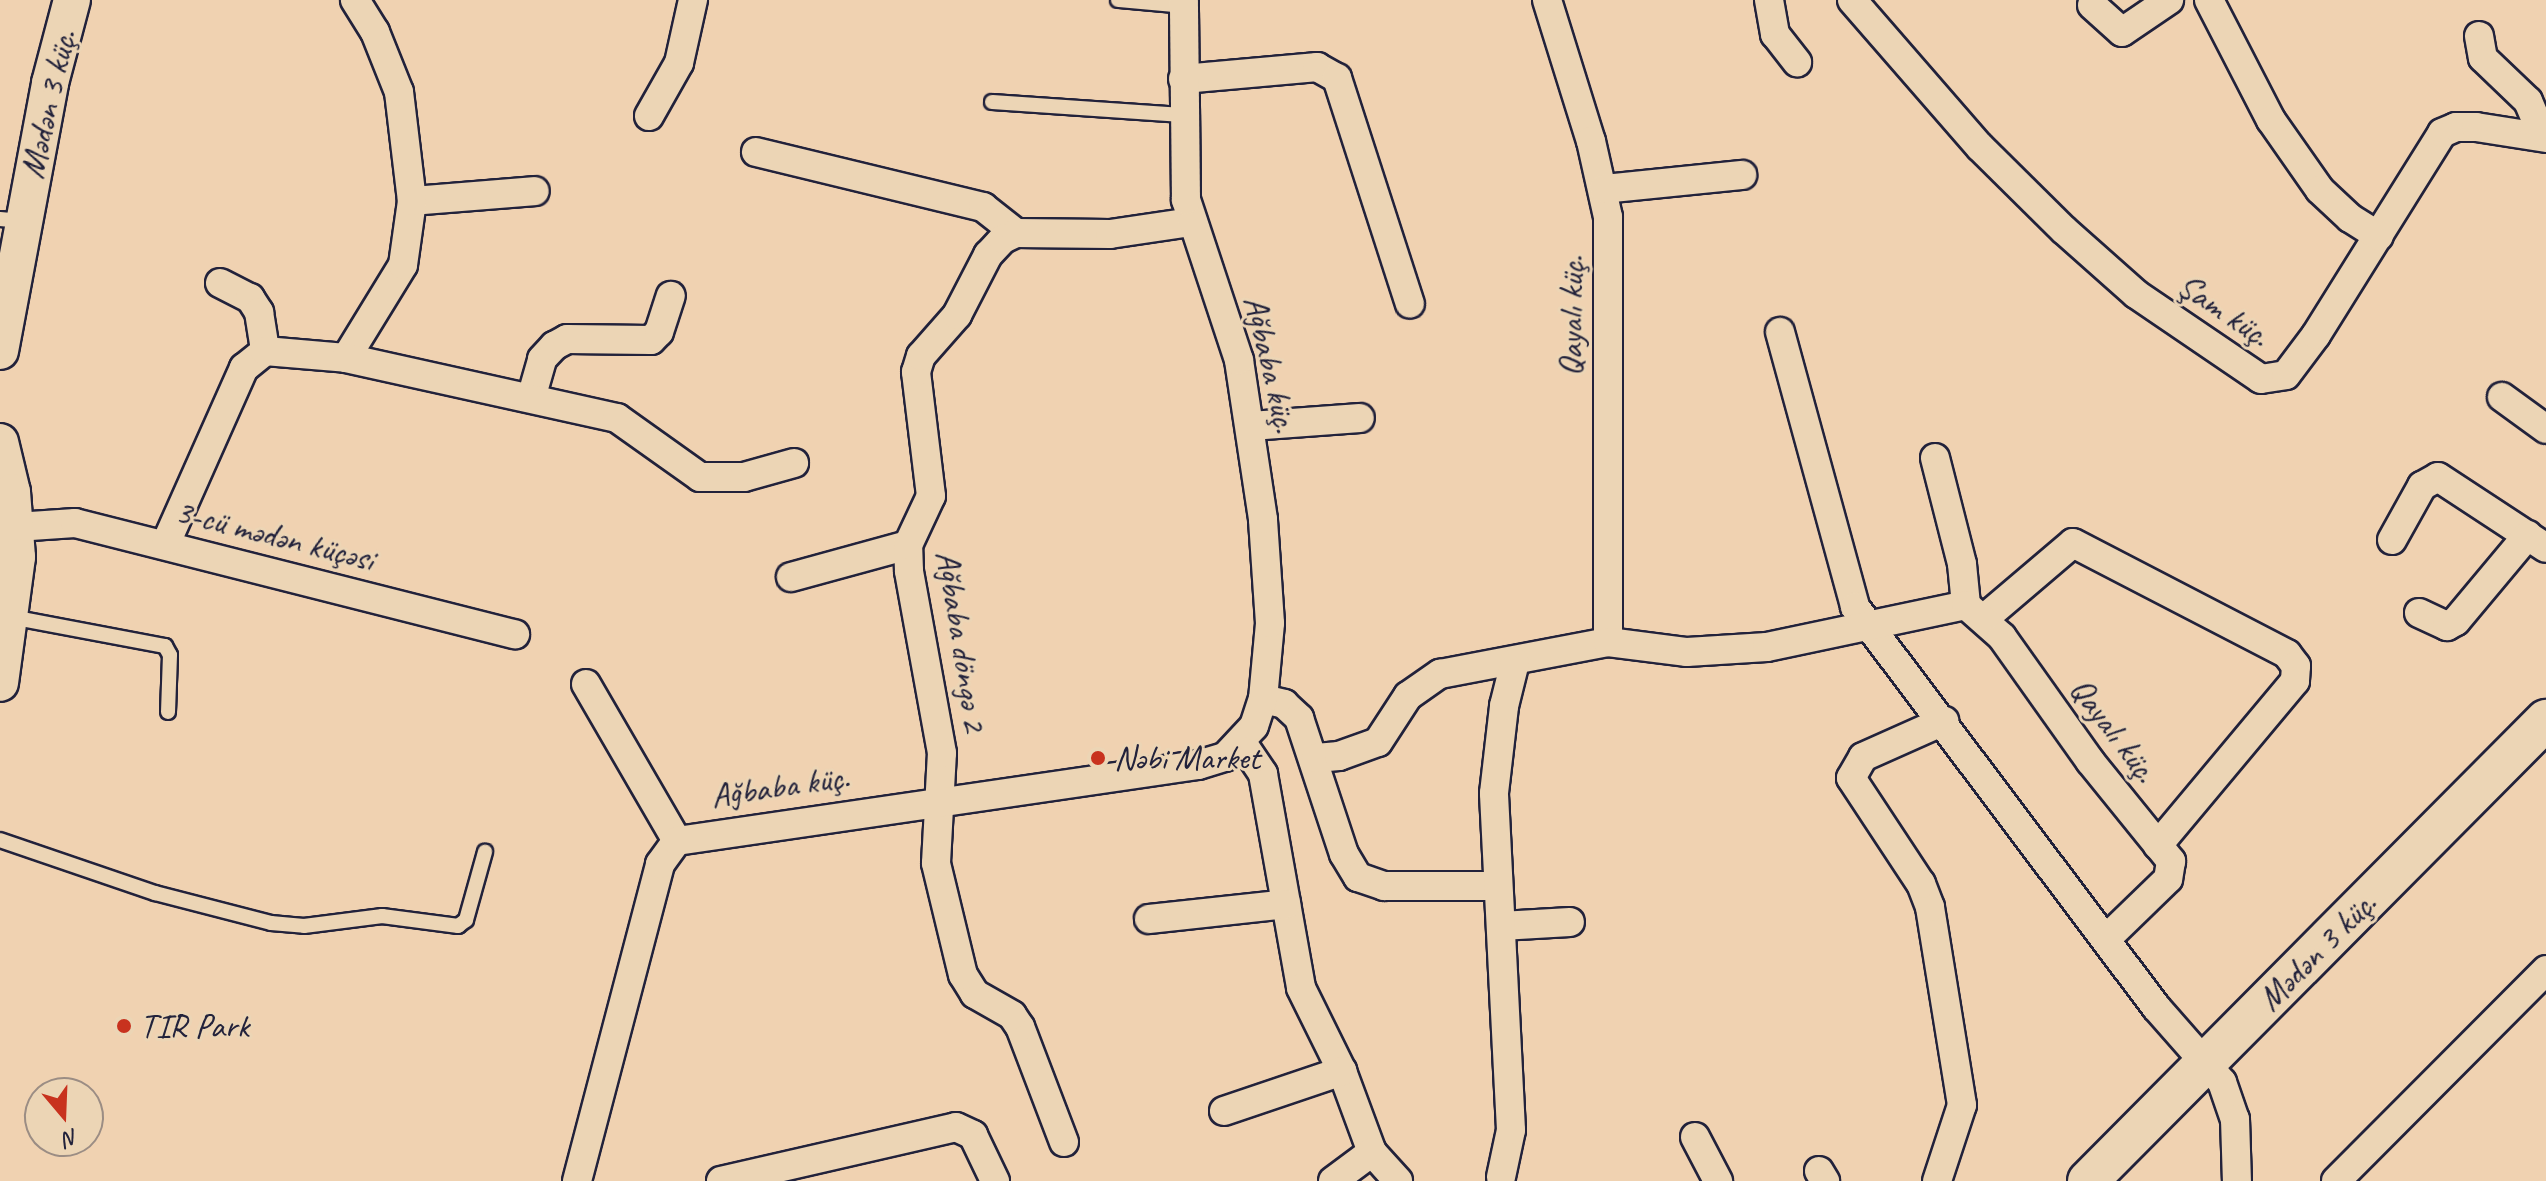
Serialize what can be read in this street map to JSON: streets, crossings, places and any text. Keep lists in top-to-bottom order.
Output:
{
  "streets": {
    "main road": ["Mədən 3 küç."],
    "street": [
      "Şam küç.",
      "Qayalı küç.",
      "Ağbaba küç.",
      "3-cü mədən küçəsi",
      "Ağbaba döngə 2"
    ]
  },
  "crossings": [
    ["Ağbaba küç.", "Ağbaba döngə 2"]
  ],
  "places": ["Nəbi Market", "TIR Park"],
  "north": "bottom"
}
